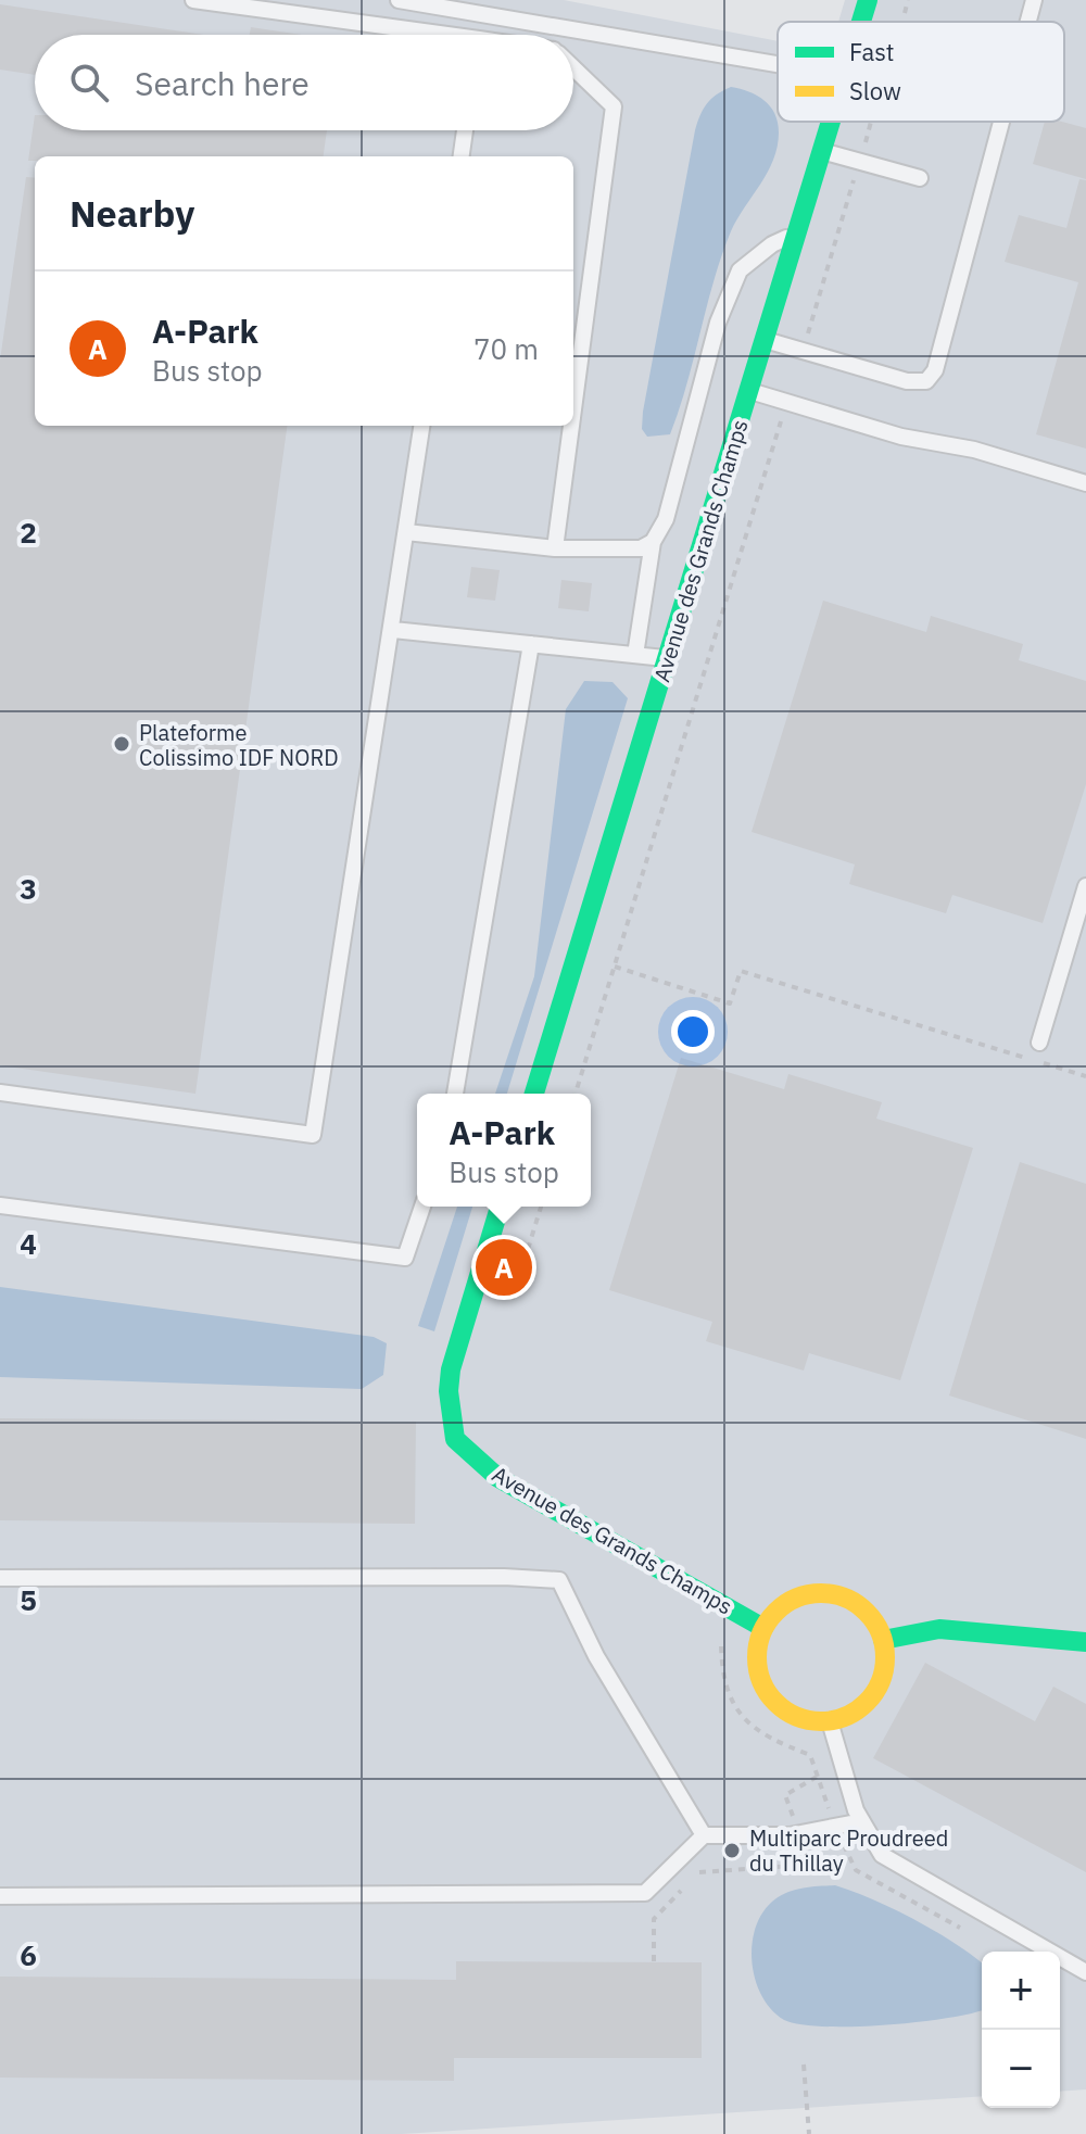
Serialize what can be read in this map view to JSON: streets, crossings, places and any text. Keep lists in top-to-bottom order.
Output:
{
  "streets": {
    "main road": ["Avenue des Grands Champs"]
  },
  "places": ["Plateforme Colissimo IDF NORD", "Multiparc Proudreed du Thillay"],
  "legend": ["Fast", "Slow"],
  "page": {
    "search": "Search here",
    "heading": "Nearby",
    "list": [
      {
        "mark": "A",
        "name": "A-Park",
        "note": "Bus stop",
        "value": "70 m"
      }
    ],
    "popup": ["A-Park", "Bus stop"],
    "pins": "A",
    "map_buttons": ["+", "−"]
  },
  "grid": {
    "rows": [
      "2",
      "3",
      "4",
      "5",
      "6"
    ]
  }
}
